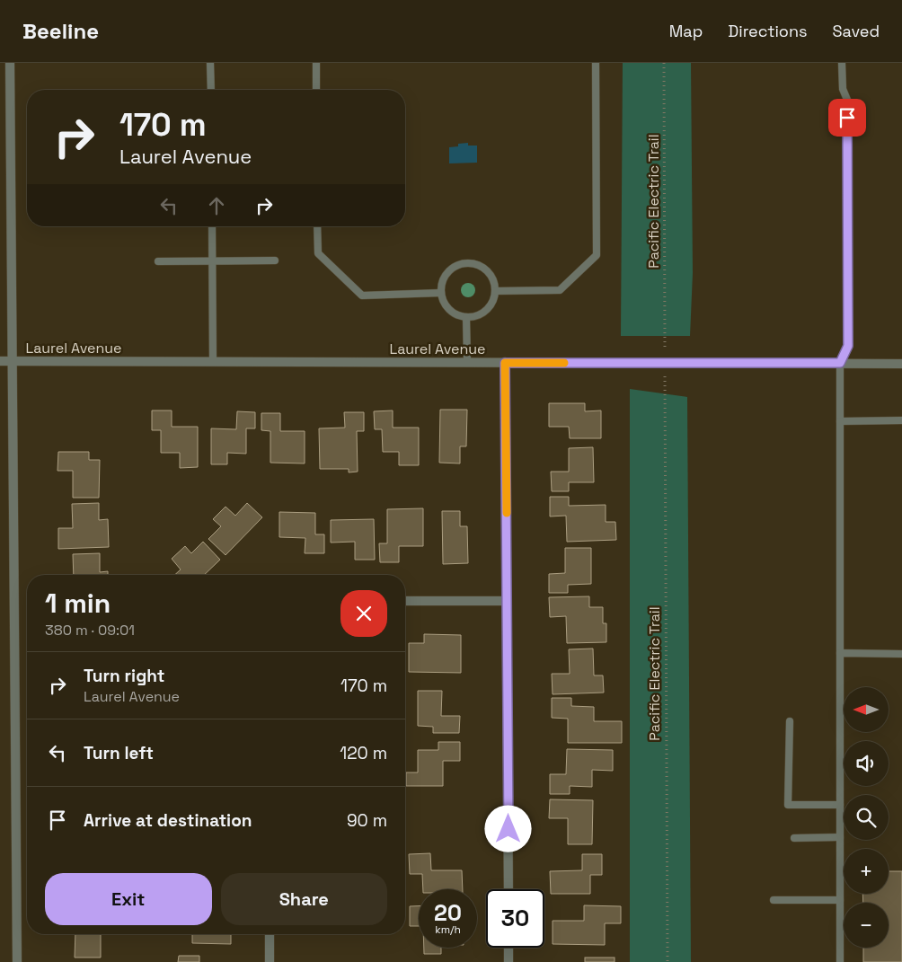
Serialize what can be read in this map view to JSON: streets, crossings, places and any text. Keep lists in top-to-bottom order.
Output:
{
  "streets": {
    "street": ["Laurel Avenue"],
    "path": ["Pacific Electric Trail"]
  },
  "north": "left",
  "page": {
    "header": "Beeline",
    "nav": ["Map", "Directions", "Saved"],
    "turn": ["170 m", "Laurel Avenue"],
    "heading": ["1 min", "380 m · 09:01"],
    "list": [
      {
        "name": "Turn right",
        "note": "Laurel Avenue",
        "value": "170 m"
      },
      {
        "name": "Turn left",
        "value": "120 m"
      },
      {
        "name": "Arrive at destination",
        "value": "90 m"
      }
    ],
    "map_buttons": ["+", "−"],
    "buttons": ["Exit", "Share"],
    "speed": "20 km/h",
    "limit": "30"
  }
}
